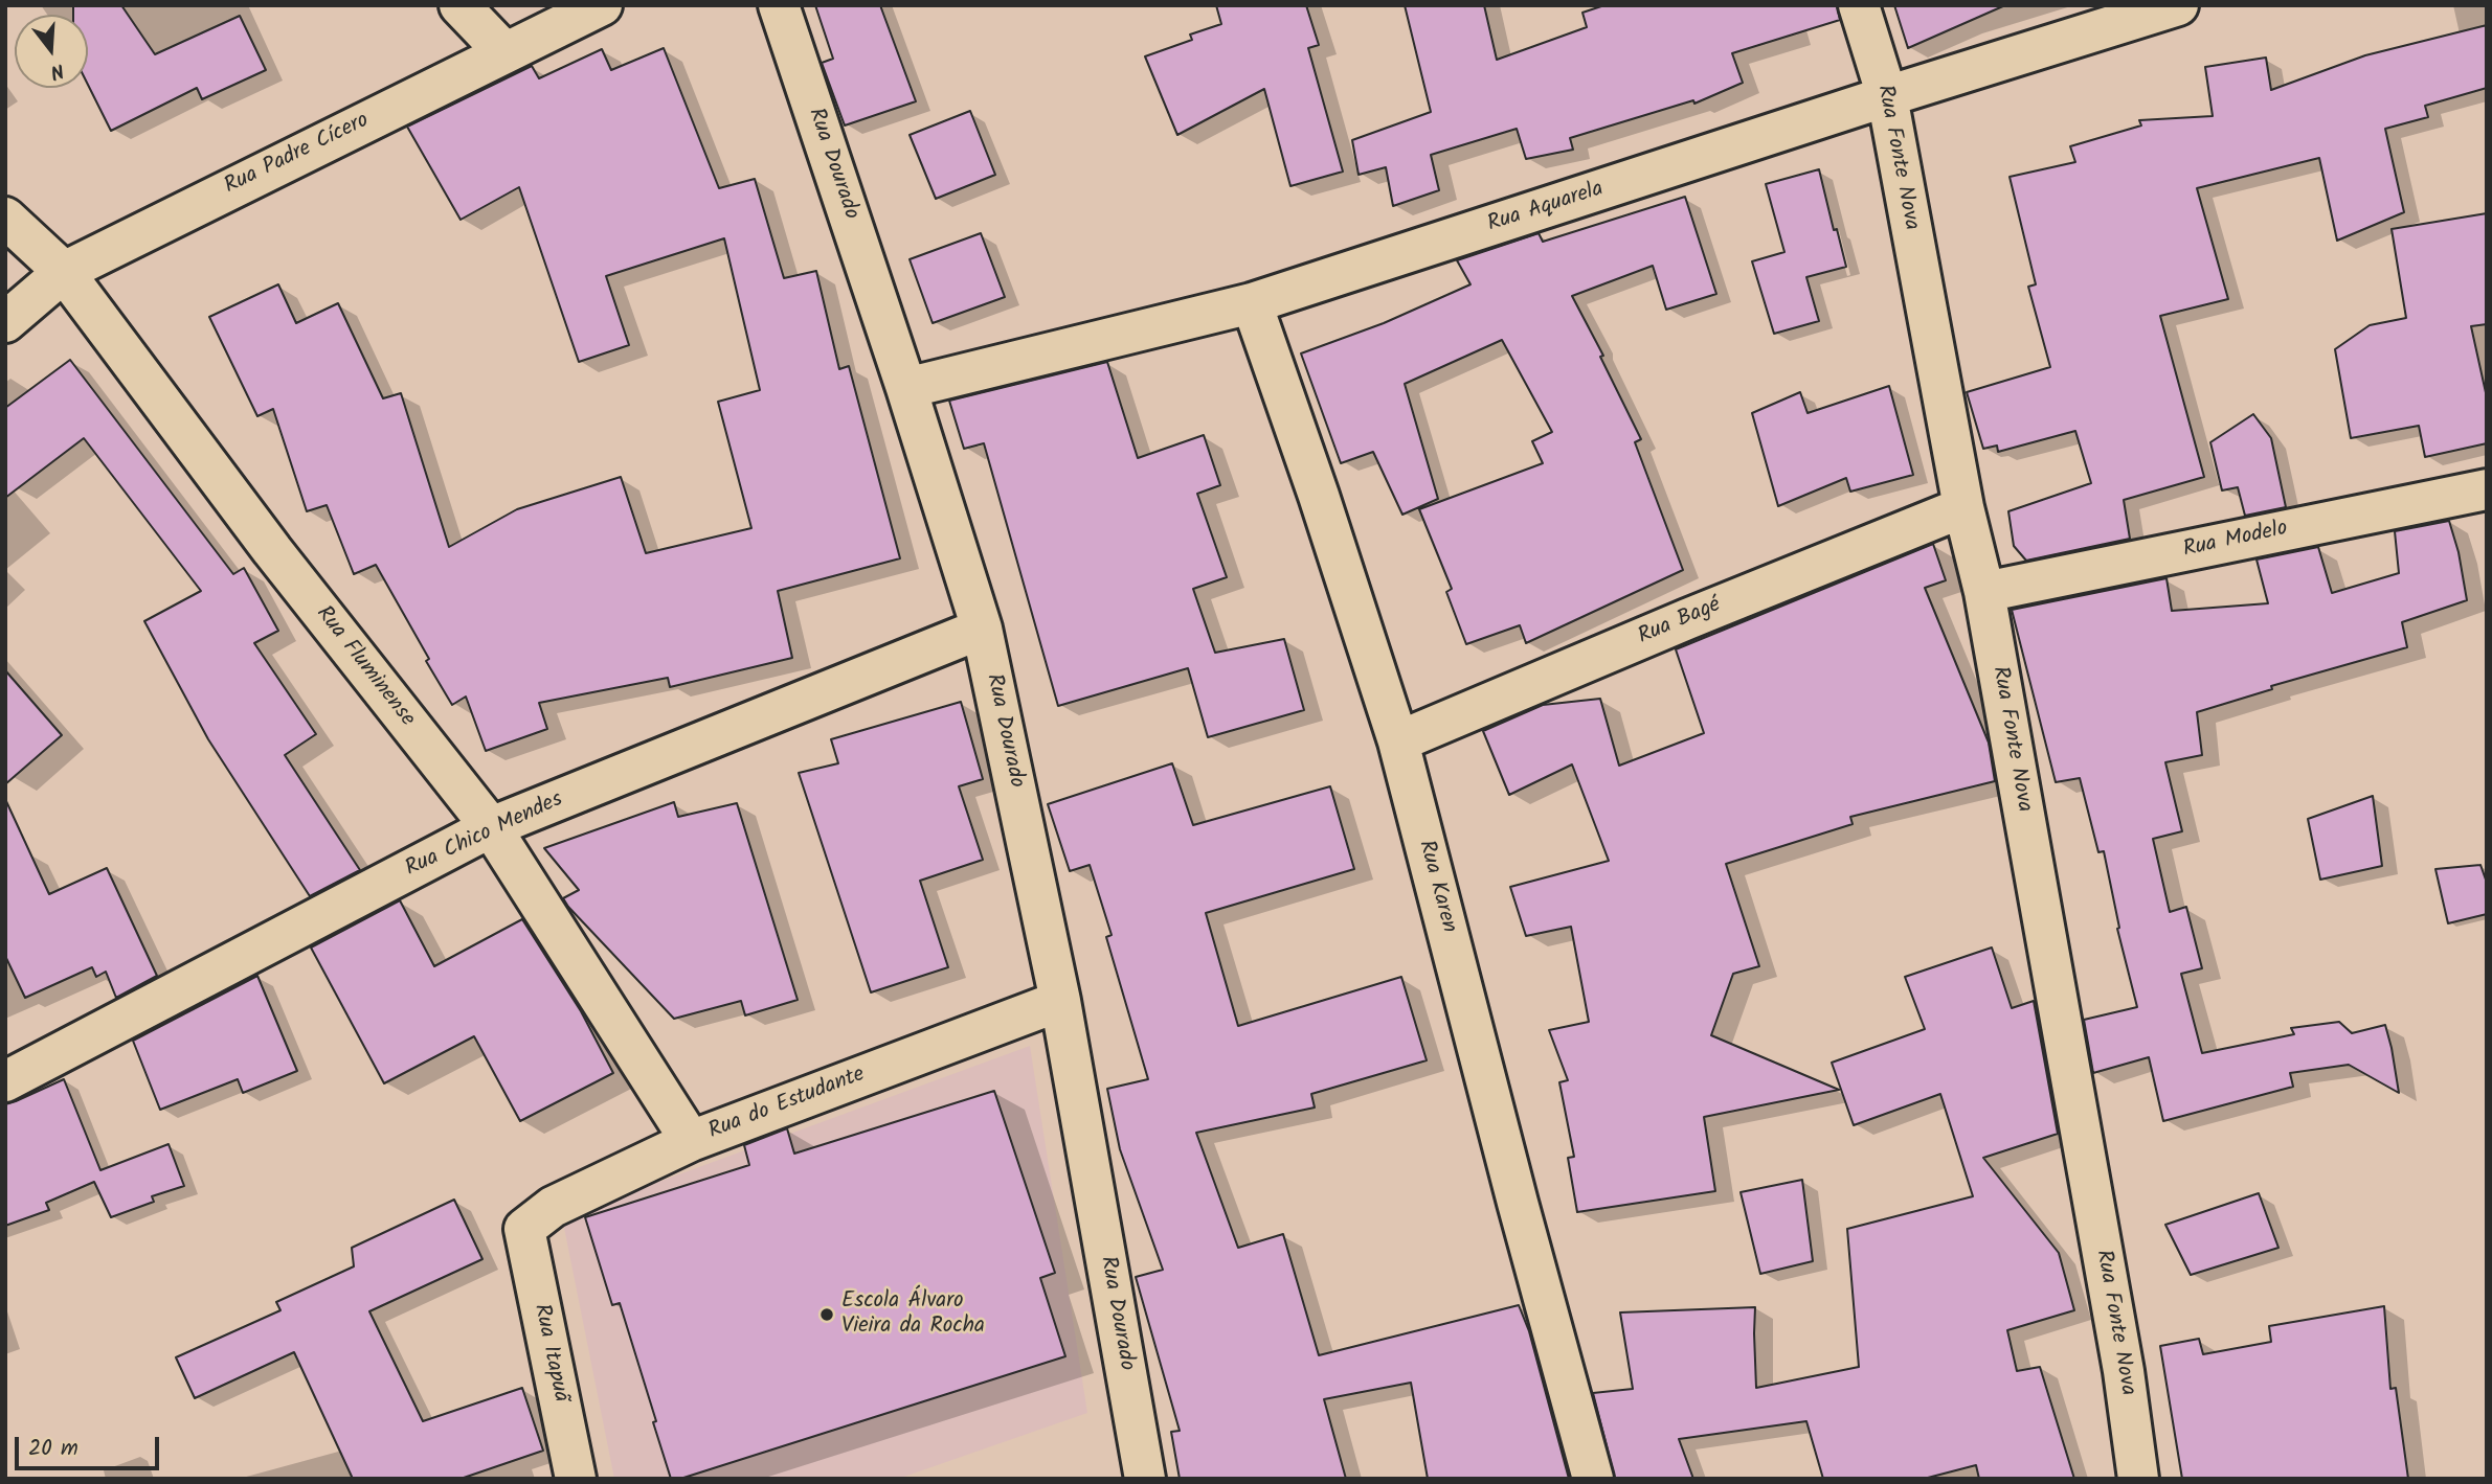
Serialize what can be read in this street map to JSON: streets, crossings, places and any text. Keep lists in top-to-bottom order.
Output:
{
  "streets": {
    "street": [
      "Rua Padre Cícero",
      "Rua Fonte Nova",
      "Rua Dourado",
      "Rua Aquarela",
      "Rua Modelo",
      "Rua Bagé",
      "Rua Fluminense",
      "Rua Chico Mendes",
      "Rua Karen",
      "Rua do Estudante",
      "Rua Itapuã"
    ]
  },
  "crossings": [
    ["Rua Padre Cícero", "Rua Fluminense"],
    ["Rua Fonte Nova", "Rua Aquarela"],
    ["Rua Fonte Nova", "Rua Modelo"],
    ["Rua Fonte Nova", "Rua Bagé"],
    ["Rua Dourado", "Rua Aquarela"],
    ["Rua Dourado", "Rua Chico Mendes"],
    ["Rua Dourado", "Rua do Estudante"],
    ["Rua Aquarela", "Rua Karen"],
    ["Rua Bagé", "Rua Karen"],
    ["Rua Fluminense", "Rua Chico Mendes"],
    ["Rua Fluminense", "Rua do Estudante"],
    ["Rua do Estudante", "Rua Itapuã"]
  ],
  "places": ["Escola Álvaro Vieira da Rocha"],
  "scale_bar": "20 m",
  "north": "bottom"
}
